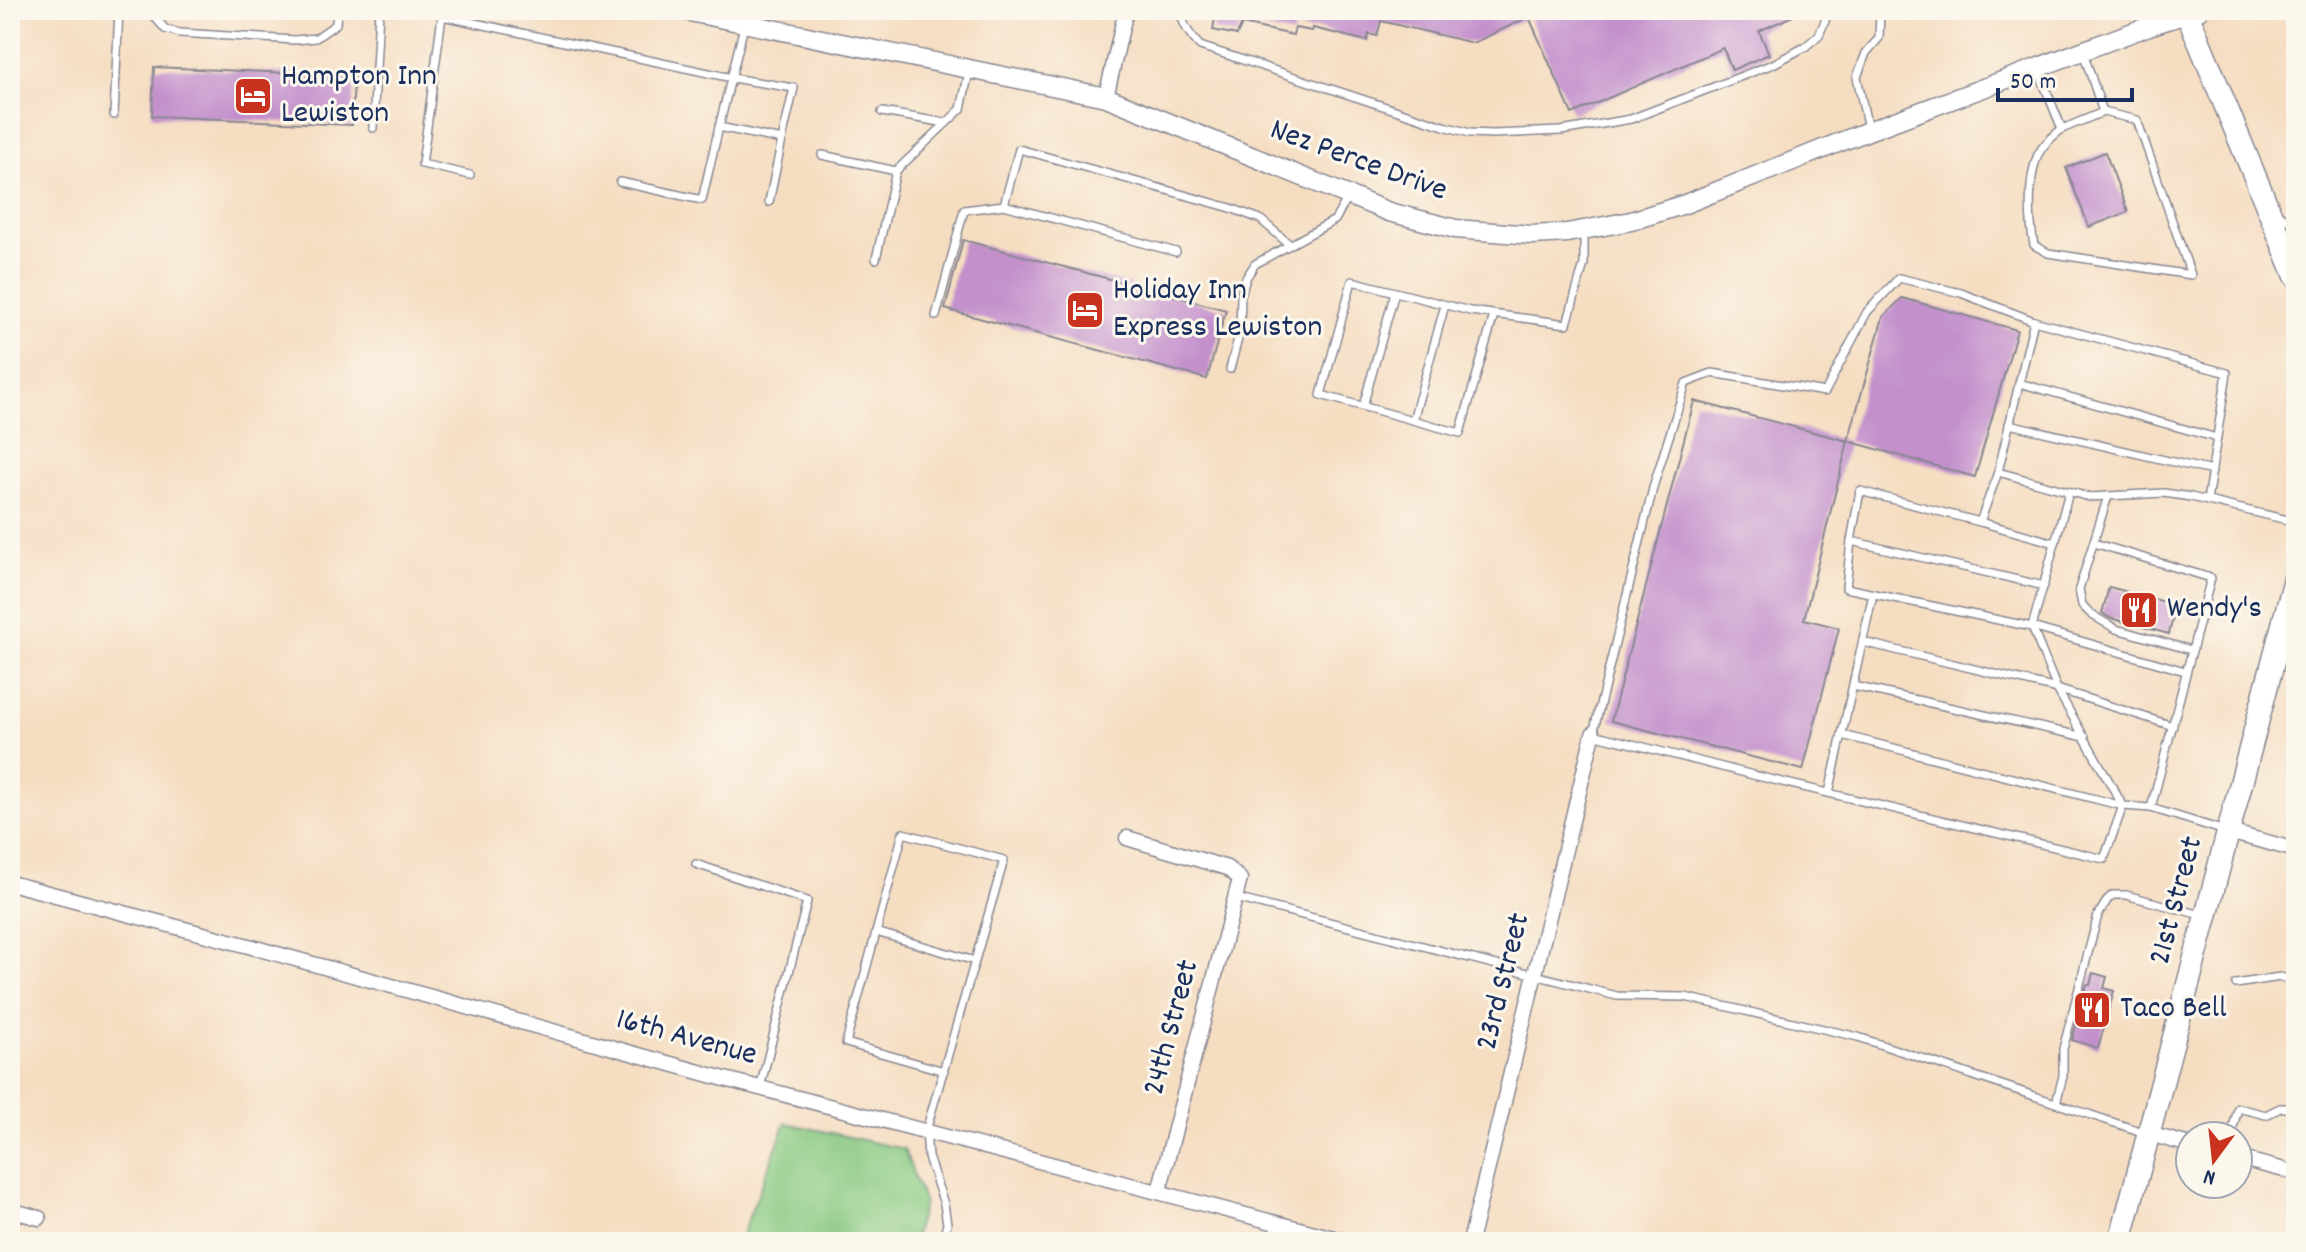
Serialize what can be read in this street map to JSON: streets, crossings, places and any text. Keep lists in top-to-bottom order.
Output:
{
  "streets": {
    "main road": ["21st Street"],
    "street": [
      "Nez Perce Drive",
      "23rd Street",
      "24th Street",
      "16th Avenue"
    ]
  },
  "crossings": [
    ["24th Street", "16th Avenue"]
  ],
  "places": {
    "hotel": ["Hampton Inn Lewiston", "Holiday Inn Express Lewiston"],
    "restaurant": ["Wendy's", "Taco Bell"]
  },
  "scale_bar": "50 m",
  "north": "bottom"
}
